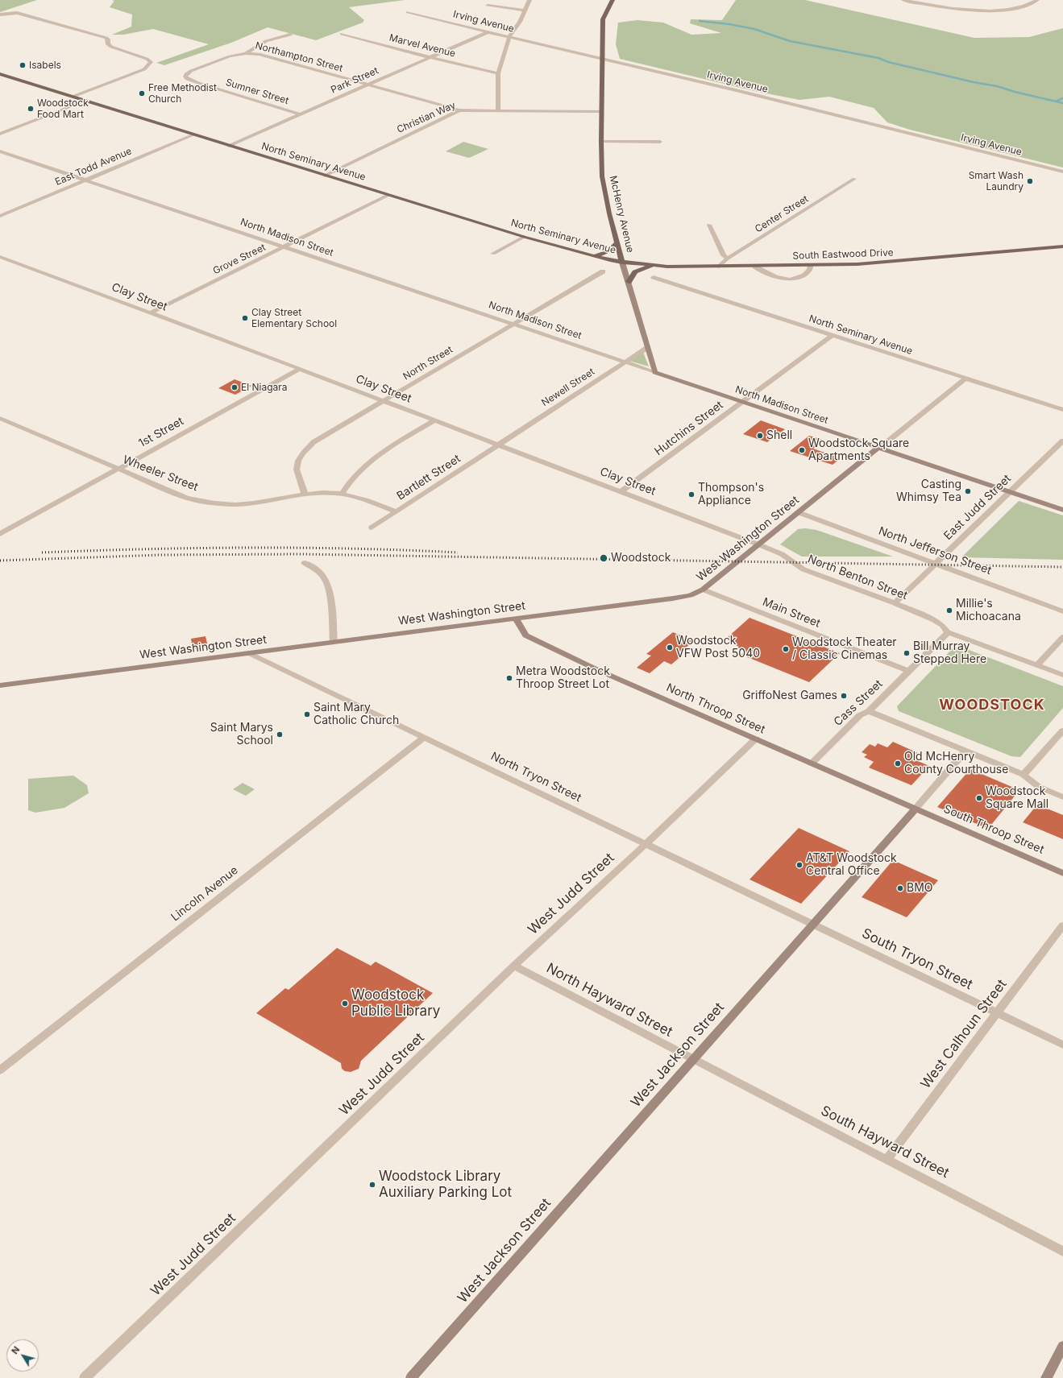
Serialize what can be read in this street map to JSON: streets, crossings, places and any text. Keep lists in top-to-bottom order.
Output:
{
  "streets": {
    "main road": [
      "North Seminary Avenue",
      "McHenry Avenue",
      "North Madison Street",
      "South Eastwood Drive",
      "West Washington Street",
      "North Throop Street",
      "South Throop Street",
      "West Jackson Street"
    ],
    "street": [
      "Irving Avenue",
      "Marvel Avenue",
      "Northampton Street",
      "Park Street",
      "Sumner Street",
      "Christian Way",
      "East Todd Avenue",
      "Center Street",
      "Grove Street",
      "Clay Street",
      "North Street",
      "Newell Street",
      "Hutchins Street",
      "1st Street",
      "Wheeler Street",
      "Bartlett Street",
      "East Judd Street",
      "North Jefferson Street",
      "North Benton Street",
      "Main Street",
      "Cass Street",
      "North Tryon Street",
      "Lincoln Avenue",
      "West Judd Street",
      "South Tryon Street",
      "North Hayward Street",
      "West Calhoun Street",
      "South Hayward Street"
    ]
  },
  "crossings": [
    ["Irving Avenue", "Park Street"],
    ["Irving Avenue", "McHenry Avenue"],
    ["Marvel Avenue", "Park Street"],
    ["Northampton Street", "Park Street"],
    ["Northampton Street", "Sumner Street"],
    ["Northampton Street", "Christian Way"],
    ["Park Street", "Sumner Street"],
    ["Park Street", "North Seminary Avenue"],
    ["Christian Way", "North Seminary Avenue"],
    ["Christian Way", "McHenry Avenue"],
    ["North Seminary Avenue", "East Todd Avenue"],
    ["North Seminary Avenue", "McHenry Avenue"],
    ["North Seminary Avenue", "South Eastwood Drive"],
    ["North Seminary Avenue", "Grove Street"],
    ["North Seminary Avenue", "Hutchins Street"],
    ["East Todd Avenue", "North Madison Street"],
    ["McHenry Avenue", "North Madison Street"],
    ["McHenry Avenue", "South Eastwood Drive"],
    ["McHenry Avenue", "Newell Street"],
    ["Center Street", "South Eastwood Drive"],
    ["North Madison Street", "Grove Street"],
    ["North Madison Street", "North Street"],
    ["North Madison Street", "Newell Street"],
    ["North Madison Street", "Hutchins Street"],
    ["North Madison Street", "East Judd Street"],
    ["North Madison Street", "West Washington Street"],
    ["Grove Street", "Clay Street"],
    ["Clay Street", "North Street"],
    ["Clay Street", "Newell Street"],
    ["Clay Street", "Hutchins Street"],
    ["Clay Street", "1st Street"],
    ["Clay Street", "Bartlett Street"],
    ["Clay Street", "West Washington Street"],
    ["Clay Street", "North Benton Street"],
    ["North Street", "Wheeler Street"],
    ["Newell Street", "Bartlett Street"],
    ["1st Street", "Wheeler Street"],
    ["Wheeler Street", "Bartlett Street"],
    ["East Judd Street", "North Jefferson Street"],
    ["East Judd Street", "North Benton Street"],
    ["West Washington Street", "North Jefferson Street"],
    ["West Washington Street", "North Benton Street"],
    ["West Washington Street", "Main Street"],
    ["West Washington Street", "North Throop Street"],
    ["West Washington Street", "North Tryon Street"],
    ["North Benton Street", "Cass Street"],
    ["Main Street", "Cass Street"],
    ["Cass Street", "North Throop Street"],
    ["North Throop Street", "South Throop Street"],
    ["North Throop Street", "West Judd Street"],
    ["North Throop Street", "West Jackson Street"],
    ["North Tryon Street", "Lincoln Avenue"],
    ["North Tryon Street", "West Judd Street"],
    ["North Tryon Street", "South Tryon Street"],
    ["North Tryon Street", "West Jackson Street"],
    ["South Throop Street", "West Jackson Street"],
    ["West Judd Street", "North Hayward Street"],
    ["South Tryon Street", "West Calhoun Street"],
    ["South Tryon Street", "West Jackson Street"],
    ["North Hayward Street", "West Jackson Street"],
    ["North Hayward Street", "South Hayward Street"],
    ["West Calhoun Street", "South Hayward Street"],
    ["West Jackson Street", "South Hayward Street"]
  ],
  "districts": ["WOODSTOCK"],
  "places": [
    "Isabels",
    "Free Methodist Church",
    "Woodstock Food Mart",
    "Smart Wash Laundry",
    "Clay Street Elementary School",
    "El Niagara",
    "Shell",
    "Woodstock Square Apartments",
    "Casting Whimsy Tea",
    "Thompson's Appliance",
    "Woodstock",
    "Millie's Michoacana",
    "Woodstock VFW Post 5040",
    "Woodstock Theater / Classic Cinemas",
    "Bill Murray Stepped Here",
    "Metra Woodstock Throop Street Lot",
    "GriffoNest Games",
    "Saint Mary Catholic Church",
    "Saint Marys School",
    "Old McHenry County Courthouse",
    "Woodstock Square Mall",
    "AT&T Woodstock Central Office",
    "BMO",
    "Woodstock Public Library",
    "Woodstock Library Auxiliary Parking Lot"
  ],
  "north": "top left"
}
